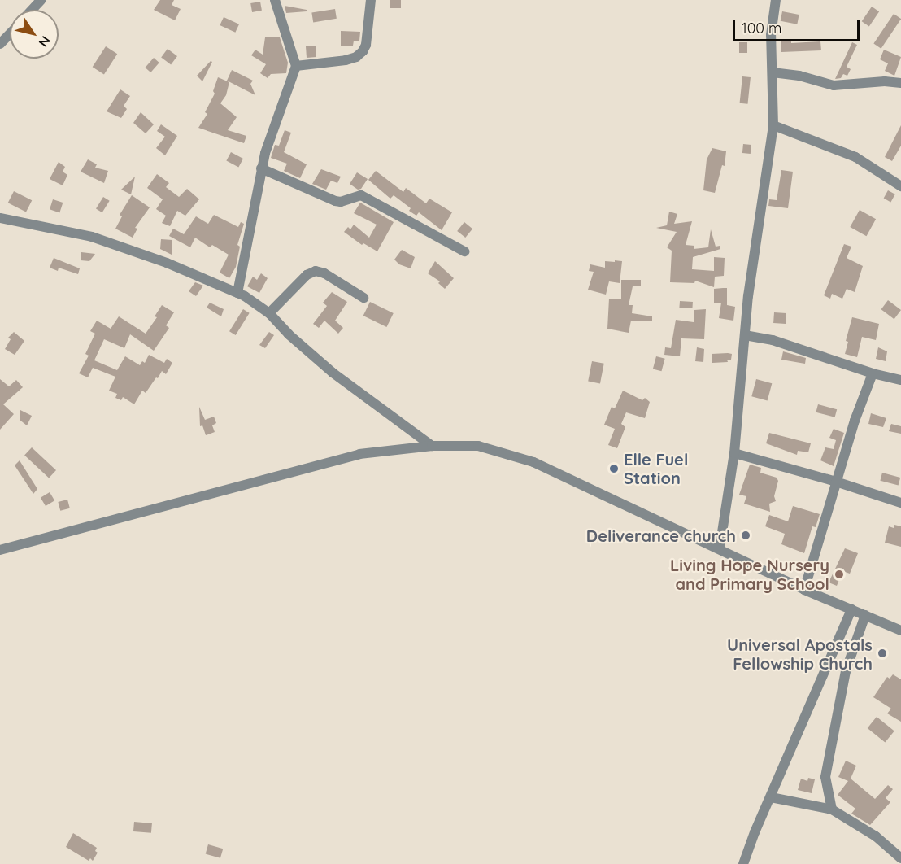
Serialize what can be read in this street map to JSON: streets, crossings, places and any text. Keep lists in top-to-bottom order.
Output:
{
  "places": [
    "Elle Fuel Station",
    "Deliverance church",
    "Living Hope Nursery and Primary School",
    "Universal Apostals Fellowship Church"
  ],
  "scale_bar": "100 m",
  "north": "bottom right"
}
